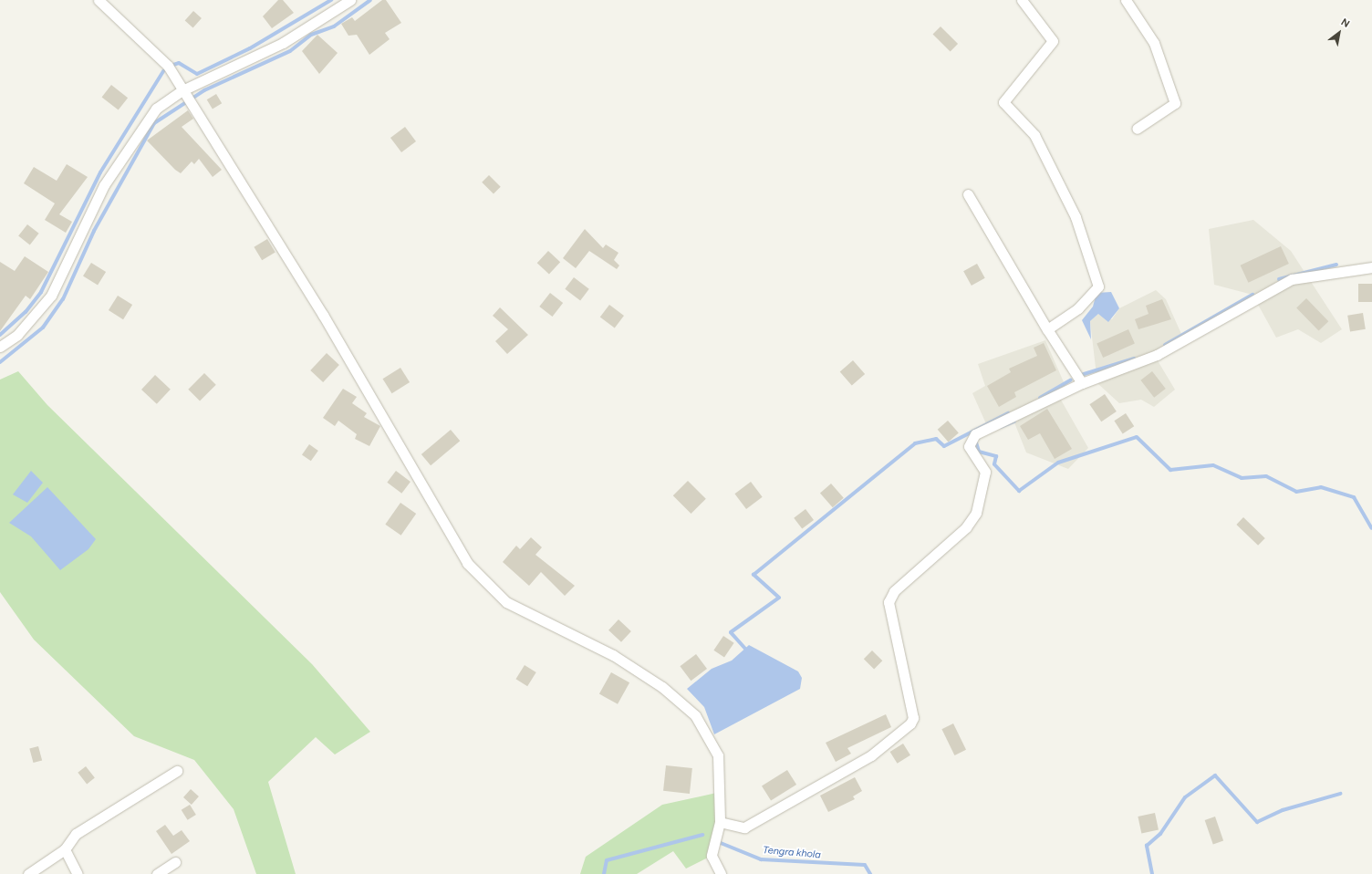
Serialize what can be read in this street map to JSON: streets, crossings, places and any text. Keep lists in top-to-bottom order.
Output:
{
  "water": ["Tengra khola"],
  "north": "top right"
}
